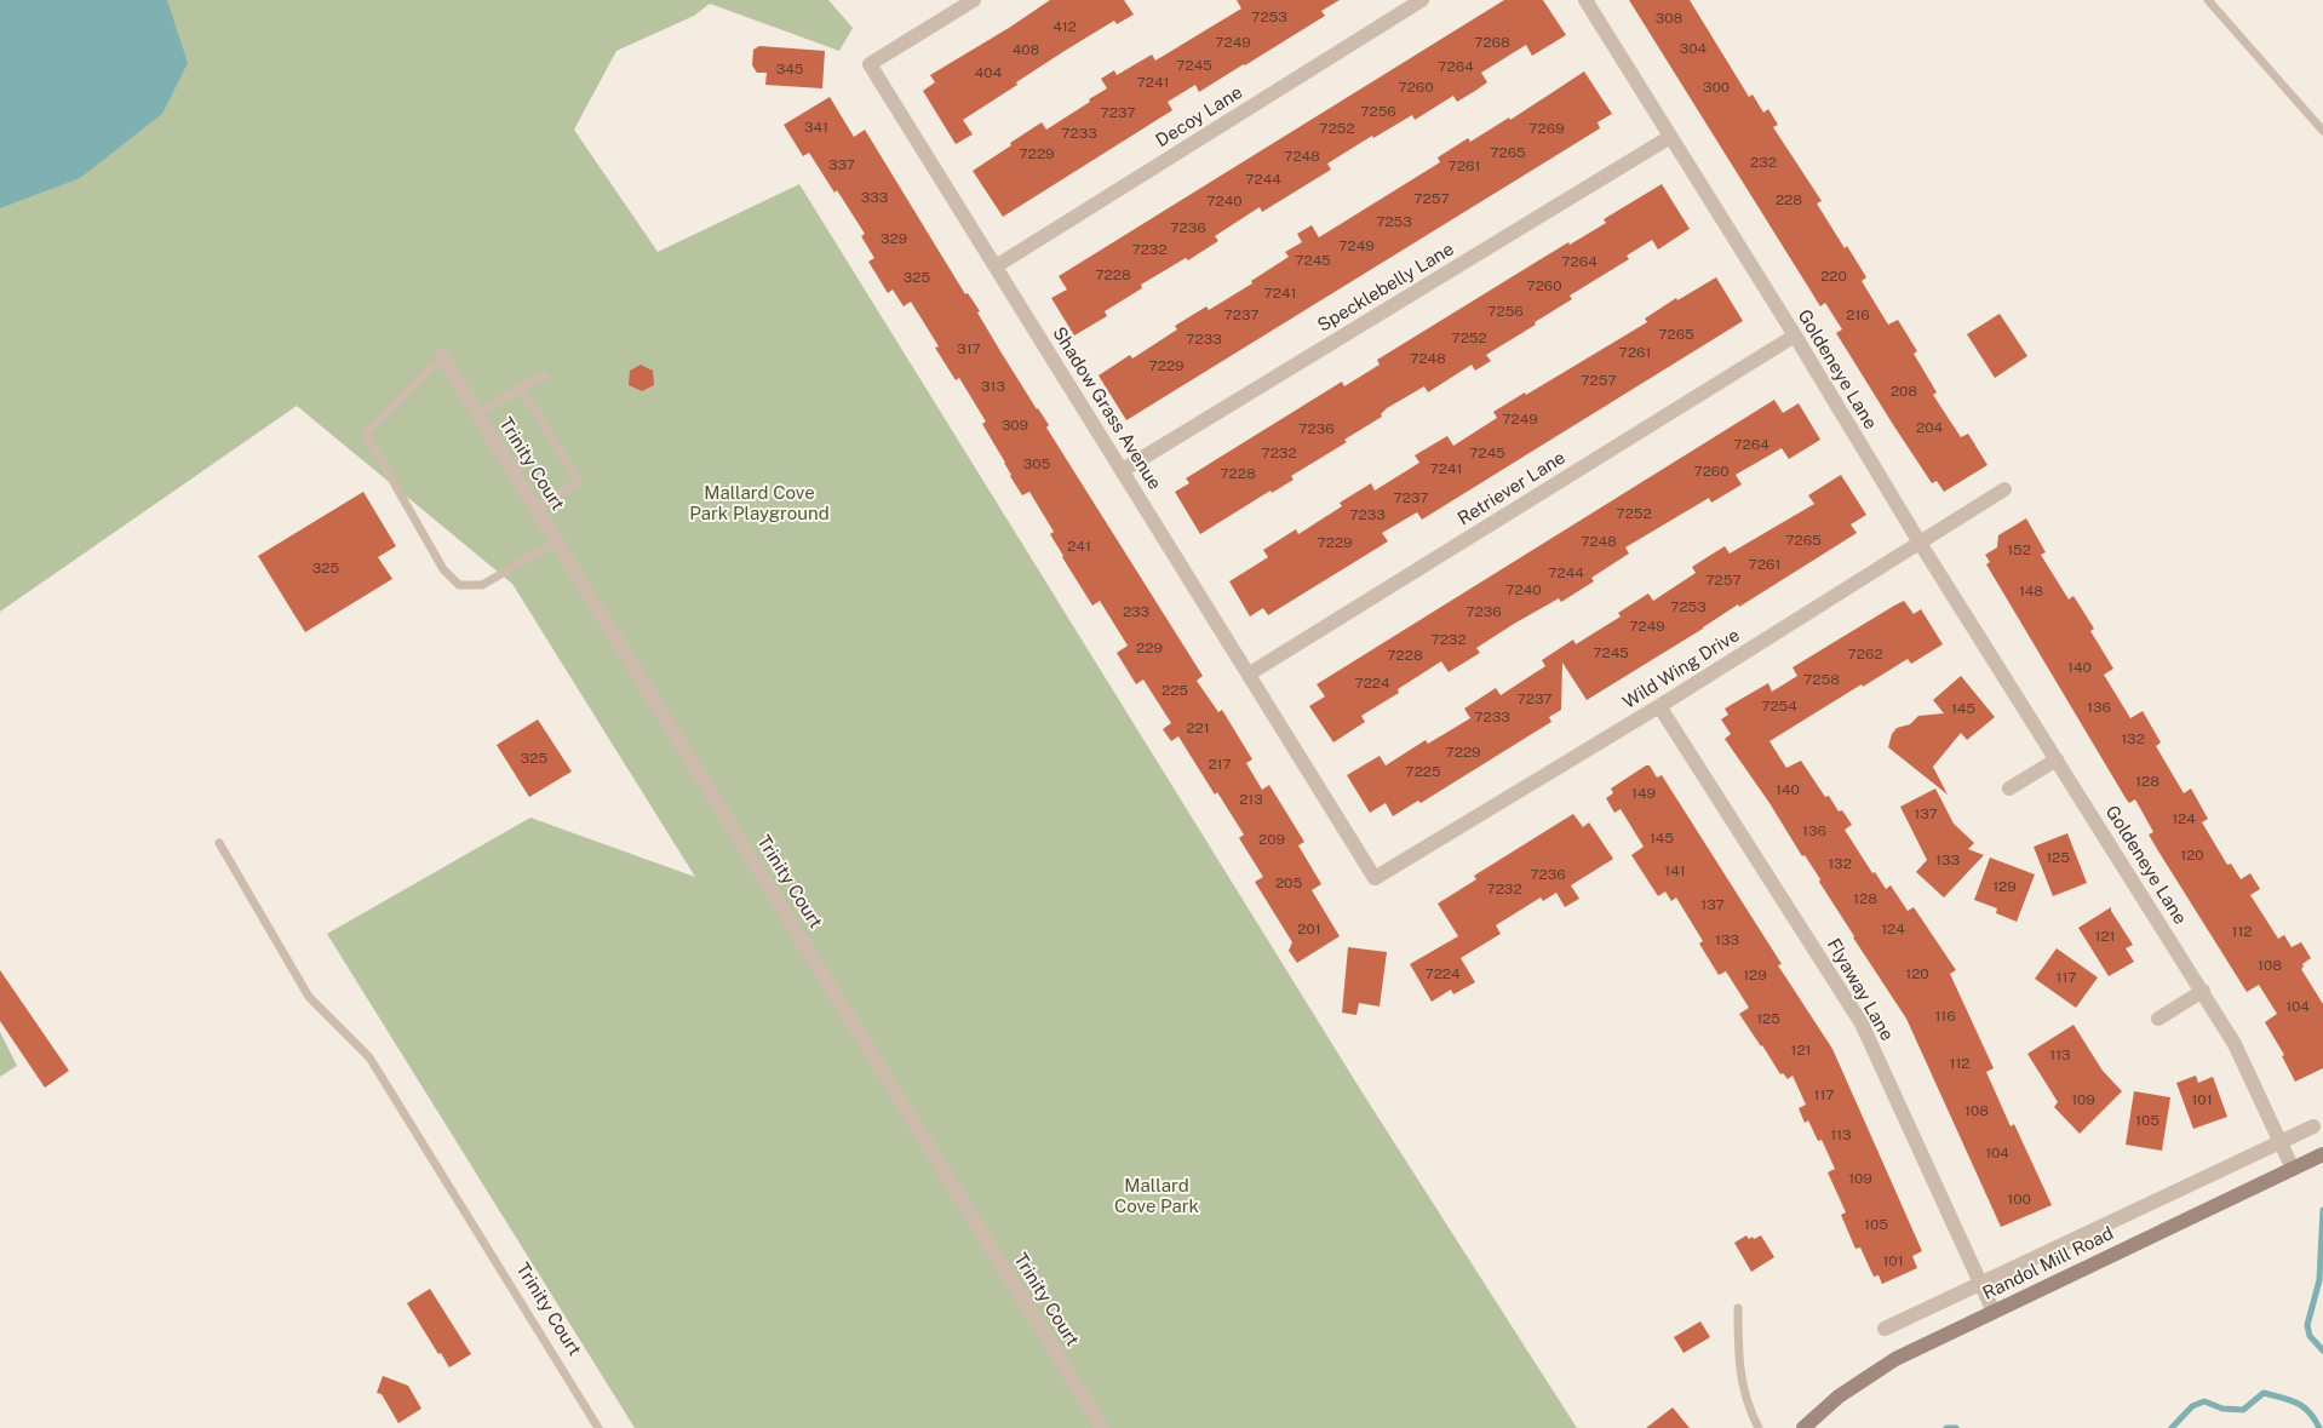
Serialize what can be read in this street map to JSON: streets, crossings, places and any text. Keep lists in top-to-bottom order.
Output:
{
  "streets": {
    "main road": ["Randol Mill Road"],
    "street": [
      "Decoy Lane",
      "Specklebelly Lane",
      "Goldeneye Lane",
      "Shadow Grass Avenue",
      "Trinity Court",
      "Retriever Lane",
      "Wild Wing Drive",
      "Flyaway Lane"
    ]
  },
  "crossings": [
    ["Decoy Lane", "Shadow Grass Avenue"],
    ["Specklebelly Lane", "Goldeneye Lane"],
    ["Specklebelly Lane", "Shadow Grass Avenue"],
    ["Goldeneye Lane", "Retriever Lane"],
    ["Goldeneye Lane", "Wild Wing Drive"],
    ["Goldeneye Lane", "Randol Mill Road"],
    ["Shadow Grass Avenue", "Retriever Lane"],
    ["Shadow Grass Avenue", "Wild Wing Drive"],
    ["Wild Wing Drive", "Flyaway Lane"],
    ["Flyaway Lane", "Randol Mill Road"]
  ],
  "parks": ["Mallard Cove Park Playground", "Mallard Cove Park"],
  "house_numbers": [
    "7253",
    "308",
    "412",
    "7249",
    "7268",
    "304",
    "408",
    "7245",
    "7264",
    "345",
    "404",
    "7241",
    "7260",
    "300",
    "7256",
    "7237",
    "341",
    "7252",
    "7269",
    "7233",
    "7265",
    "7229",
    "7248",
    "232",
    "337",
    "7261",
    "7244",
    "333",
    "7257",
    "228",
    "7240",
    "7253",
    "7236",
    "329",
    "7249",
    "7232",
    "7245",
    "7264",
    "7228",
    "220",
    "325",
    "7260",
    "7241",
    "7256",
    "7237",
    "216",
    "7265",
    "7252",
    "7233",
    "317",
    "7261",
    "7248",
    "7229",
    "7257",
    "313",
    "208",
    "7249",
    "309",
    "204",
    "7236",
    "7264",
    "7232",
    "7245",
    "305",
    "7241",
    "7260",
    "7228",
    "7237",
    "7252",
    "7233",
    "7265",
    "7248",
    "7229",
    "241",
    "152",
    "7261",
    "325",
    "7244",
    "7257",
    "7240",
    "148",
    "7253",
    "233",
    "7236",
    "7249",
    "7232",
    "229",
    "7245",
    "7262",
    "7228",
    "140",
    "7258",
    "7224",
    "225",
    "7237",
    "7254",
    "136",
    "145",
    "7233",
    "221",
    "132",
    "7229",
    "325",
    "217",
    "7225",
    "128",
    "140",
    "149",
    "213",
    "137",
    "124",
    "136",
    "145",
    "209",
    "120",
    "125",
    "133",
    "132",
    "141",
    "7236",
    "205",
    "129",
    "7232",
    "128",
    "137",
    "201",
    "124",
    "112",
    "121",
    "133",
    "108",
    "7224",
    "120",
    "129",
    "117",
    "104",
    "116",
    "125",
    "121",
    "113",
    "112",
    "117",
    "109",
    "101",
    "108",
    "105",
    "113",
    "104",
    "109",
    "100",
    "105",
    "101"
  ]
}
